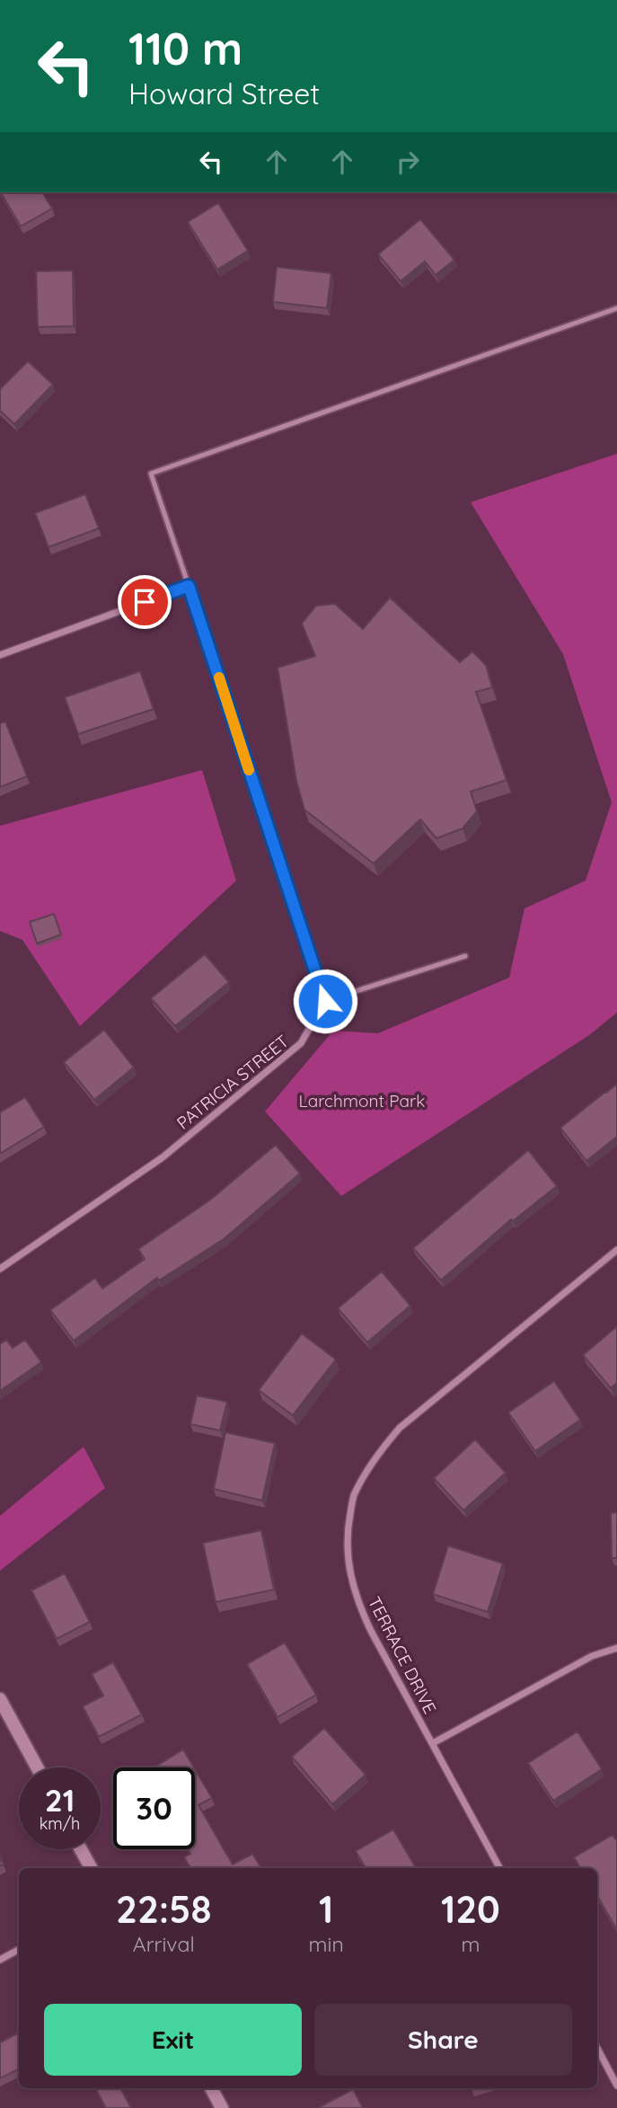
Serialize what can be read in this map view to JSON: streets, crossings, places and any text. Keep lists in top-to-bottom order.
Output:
{
  "streets": {
    "street": ["PATRICIA STREET", "TERRACE DRIVE"]
  },
  "parks": ["Larchmont Park"],
  "page": {
    "turn": ["110 m", "Howard Street"],
    "speed": "21 km/h",
    "limit": "30",
    "eta": [
      "22:58",
      "Arrival",
      "1",
      "min",
      "120",
      "m"
    ],
    "buttons": ["Exit", "Share"]
  }
}
